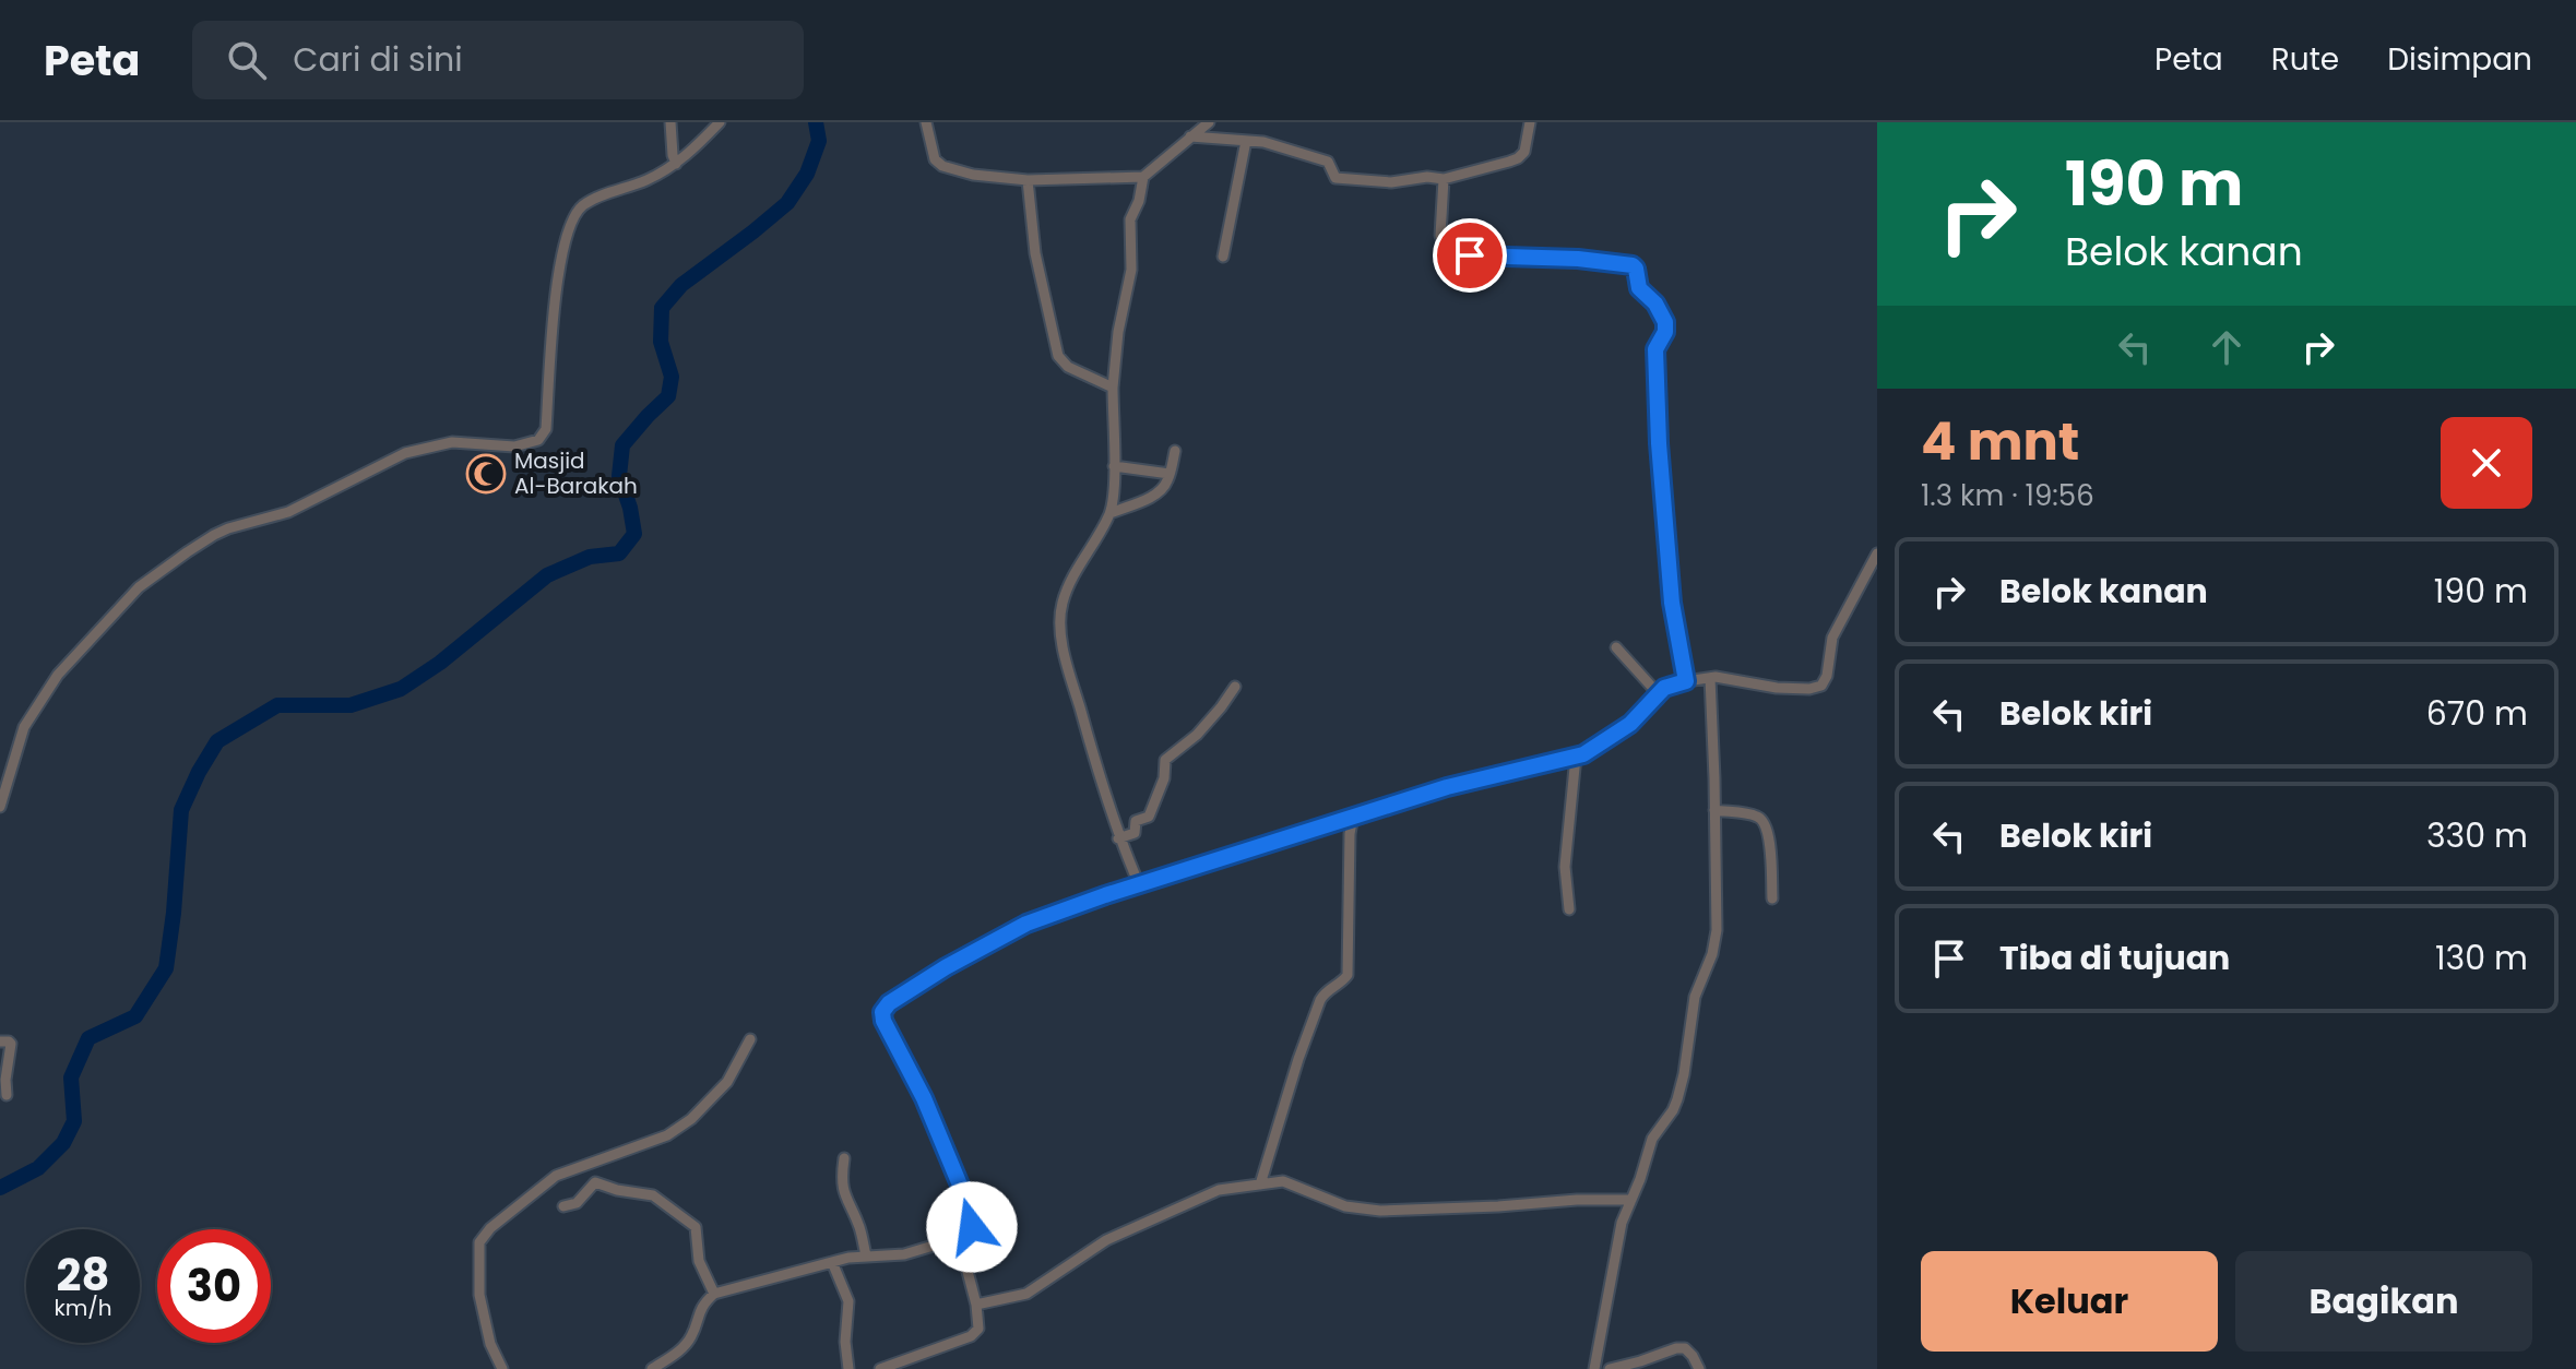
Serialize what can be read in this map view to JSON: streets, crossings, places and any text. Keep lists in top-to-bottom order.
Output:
{
  "places": {
    "mosque": ["Masjid Al-Barakah"]
  },
  "page": {
    "header": "Peta",
    "search": "Cari di sini",
    "nav": ["Peta", "Rute", "Disimpan"],
    "turn": ["190 m", "Belok kanan"],
    "heading": ["4 mnt", "1.3 km · 19:56"],
    "list": [
      {
        "name": "Belok kanan",
        "value": "190 m"
      },
      {
        "name": "Belok kiri",
        "value": "670 m"
      },
      {
        "name": "Belok kiri",
        "value": "330 m"
      },
      {
        "name": "Tiba di tujuan",
        "value": "130 m"
      }
    ],
    "speed": "28 km/h",
    "limit": "30",
    "buttons": ["Keluar", "Bagikan"]
  }
}
